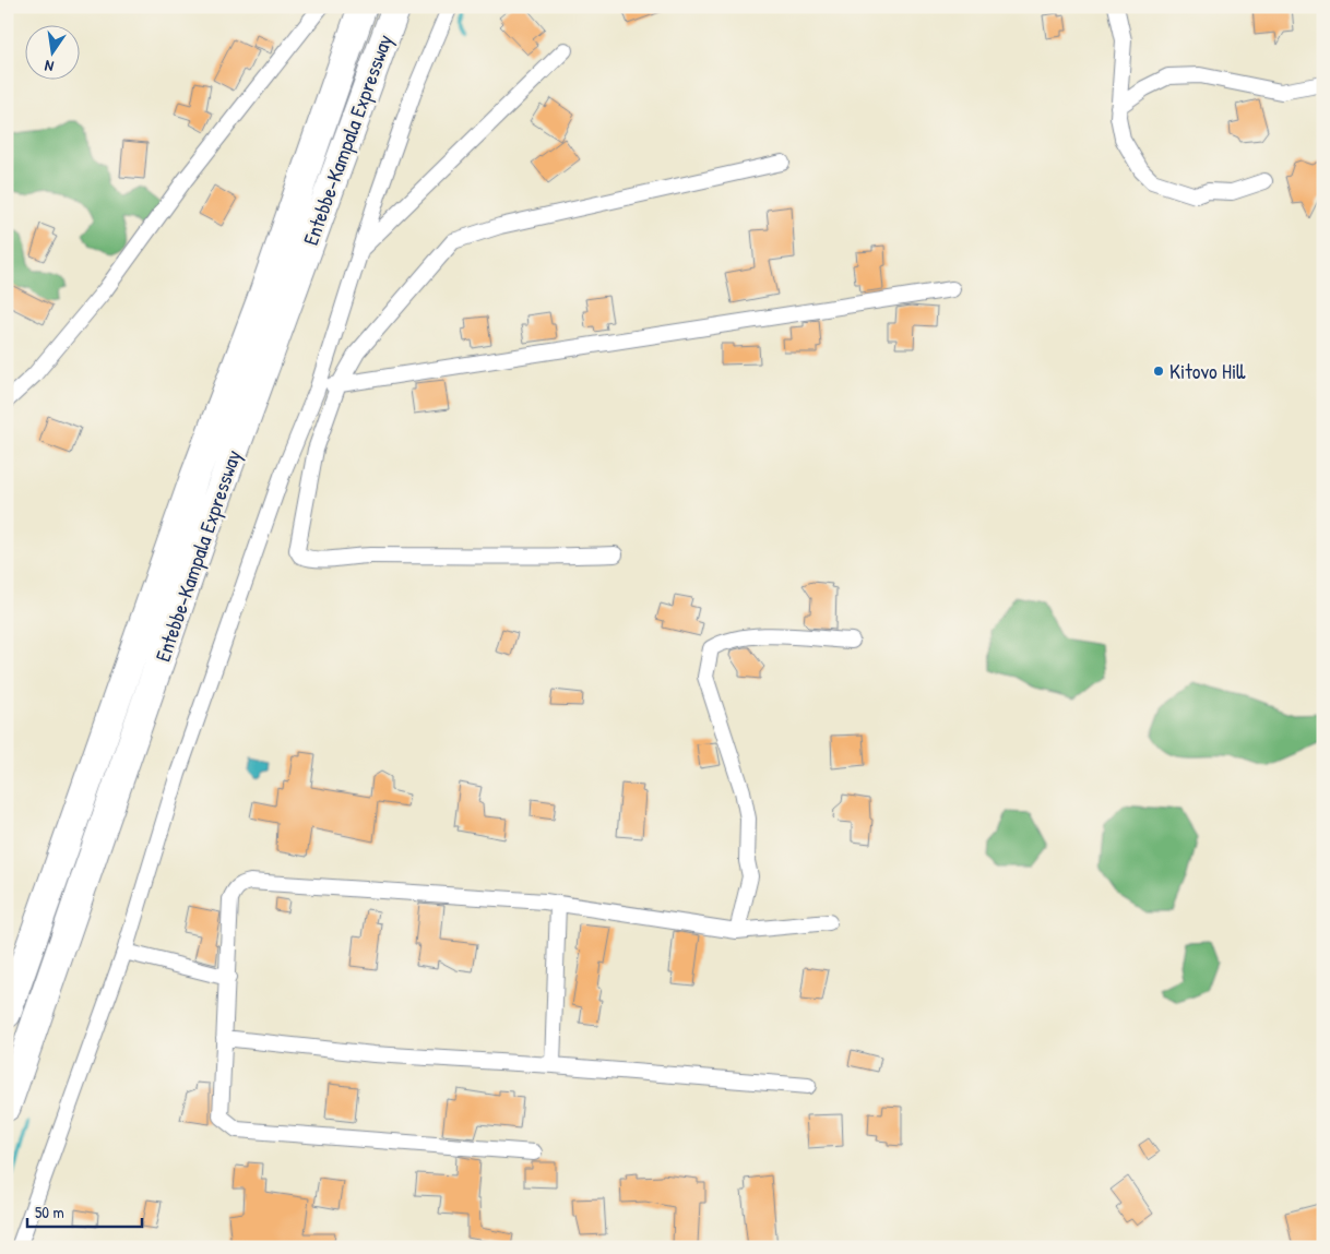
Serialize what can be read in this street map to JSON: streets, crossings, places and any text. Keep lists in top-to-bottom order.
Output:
{
  "streets": {
    "highway": ["Entebbe-Kampala Expressway"]
  },
  "places": ["Kitovo Hill"],
  "scale_bar": "50 m",
  "north": "bottom"
}
